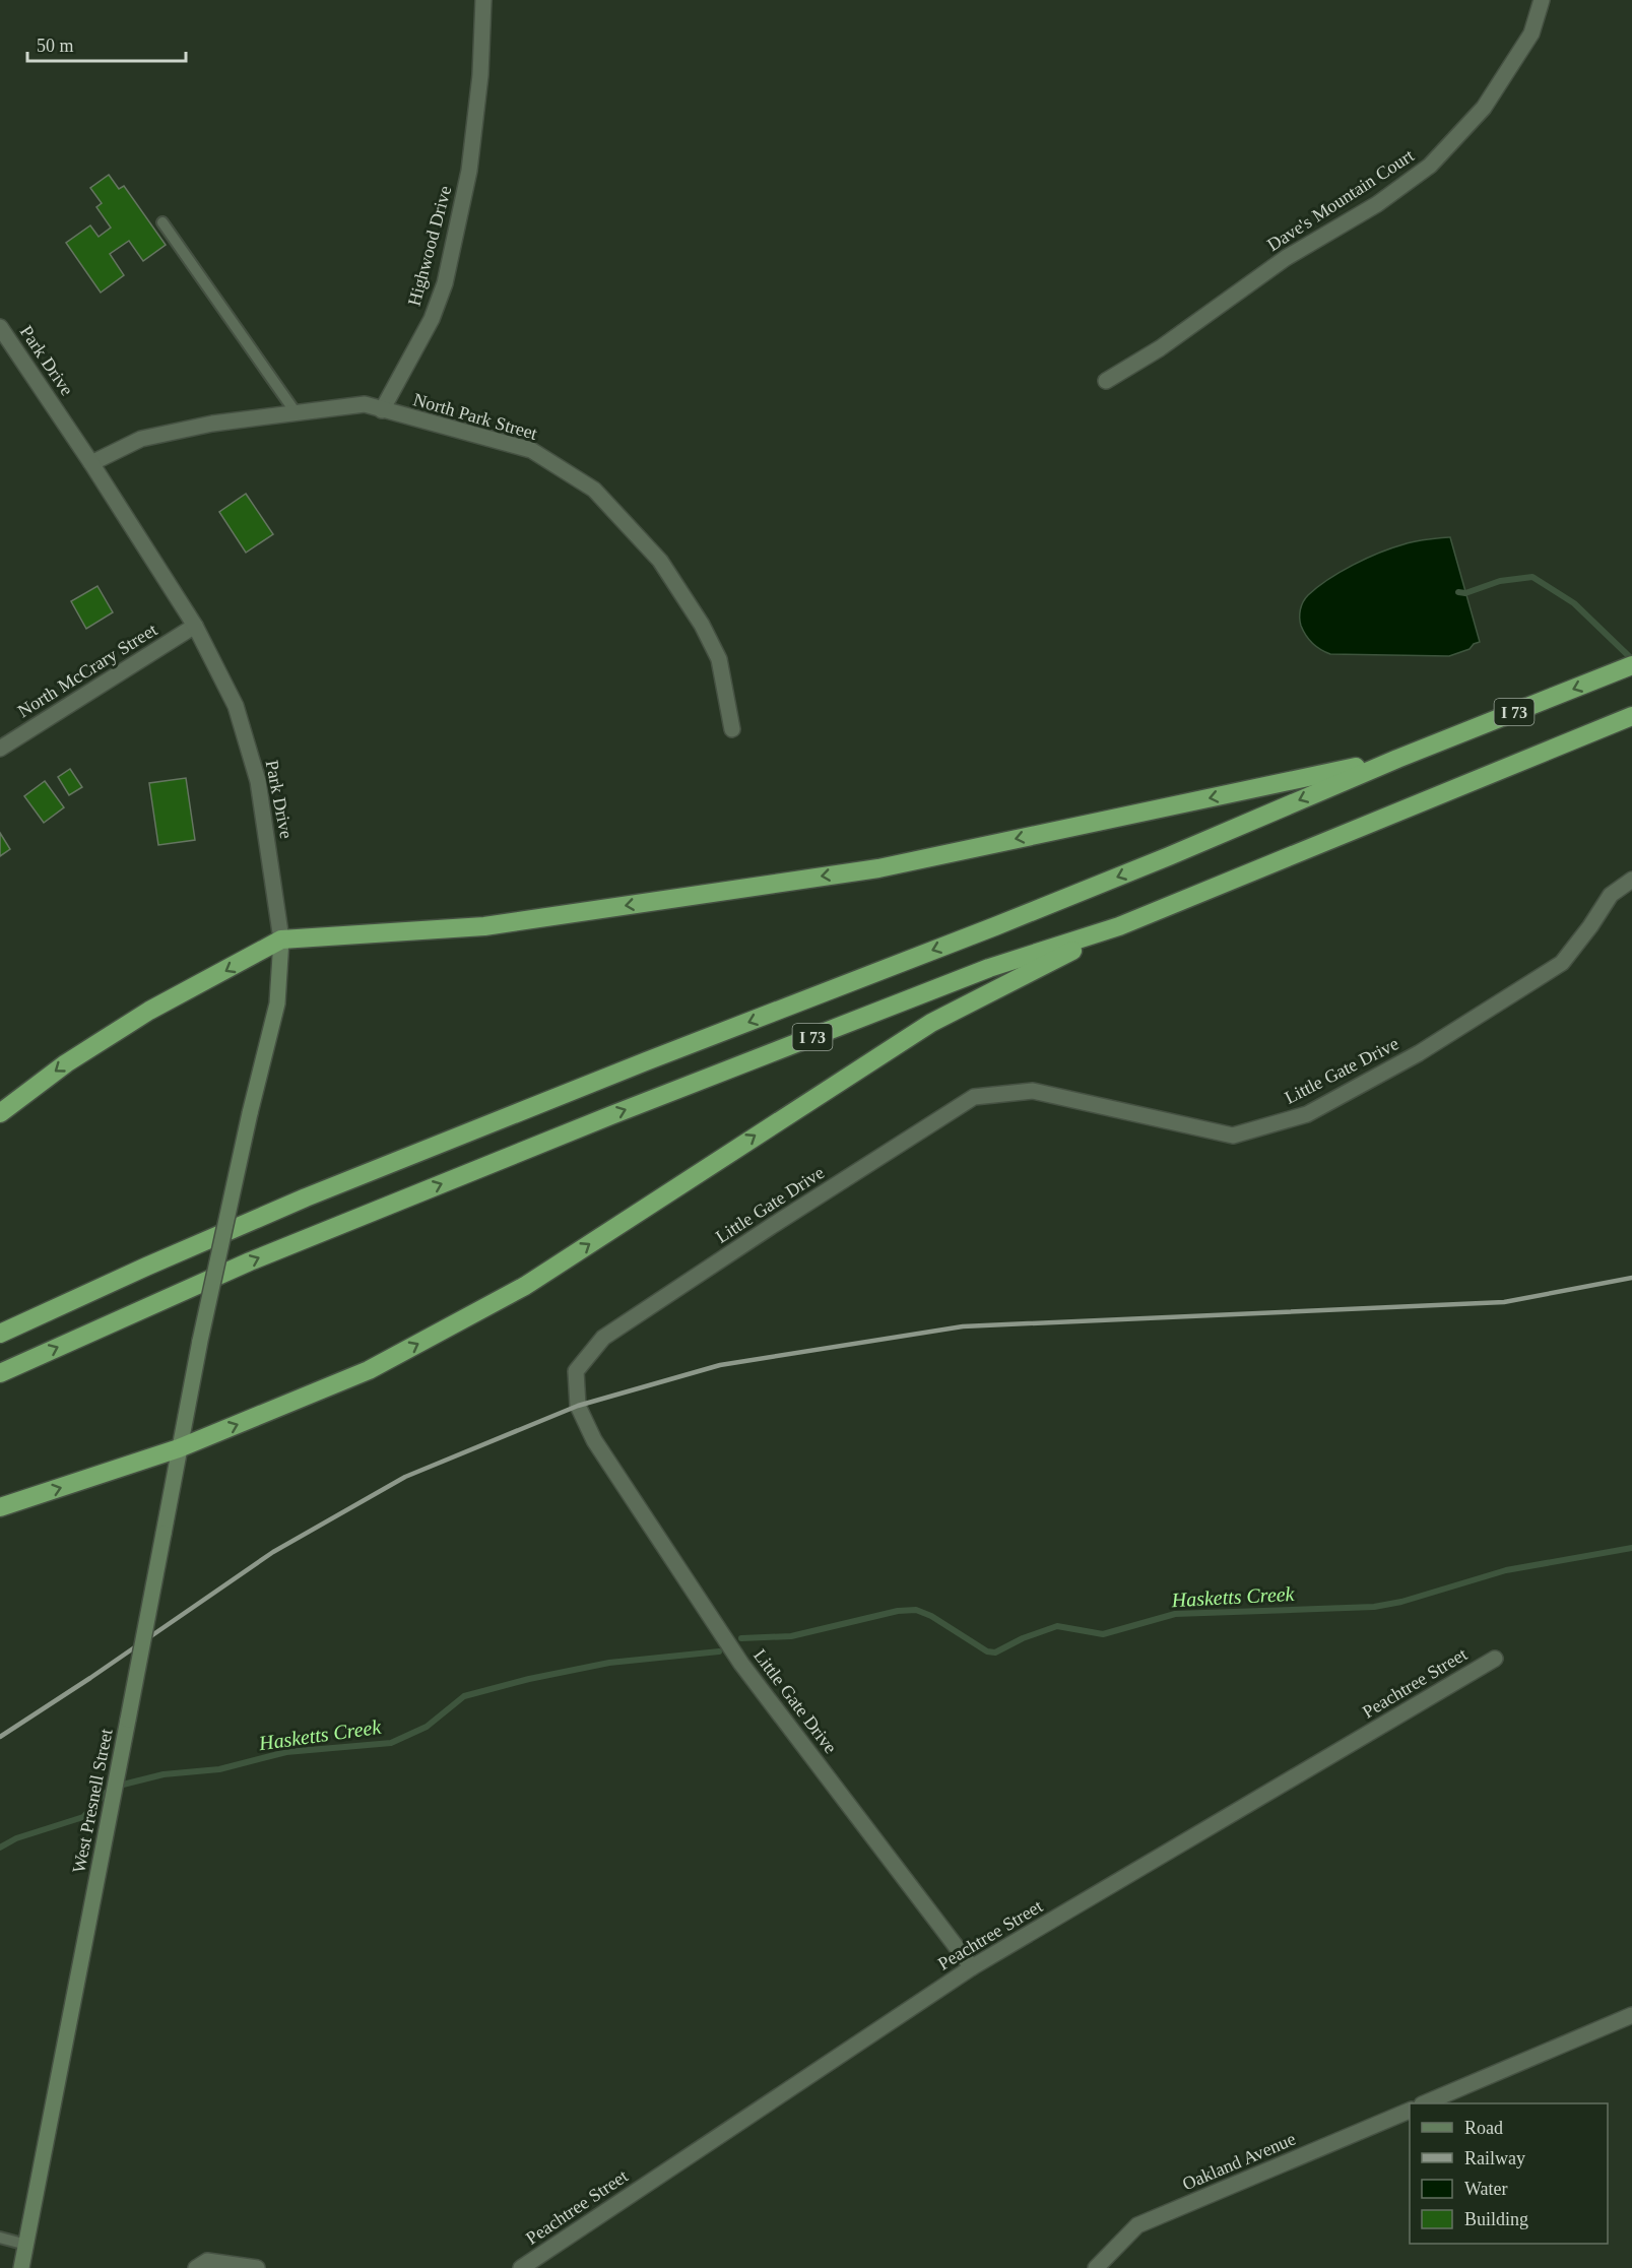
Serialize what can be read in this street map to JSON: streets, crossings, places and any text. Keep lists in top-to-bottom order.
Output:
{
  "streets": {
    "highway": ["I 73"],
    "main road": ["Park Drive", "West Presnell Street"],
    "street": [
      "Dave's Mountain Court",
      "Highwood Drive",
      "North Park Street",
      "North McCrary Street",
      "Little Gate Drive",
      "Peachtree Street",
      "Oakland Avenue"
    ]
  },
  "crossings": [
    ["Highwood Drive", "North Park Street"],
    ["Park Drive", "North McCrary Street"],
    ["Park Drive", "West Presnell Street"],
    ["Little Gate Drive", "Peachtree Street"]
  ],
  "water": ["Hasketts Creek"],
  "legend": [
    "Road",
    "Railway",
    "Water",
    "Building"
  ],
  "scale_bar": "50 m"
}
